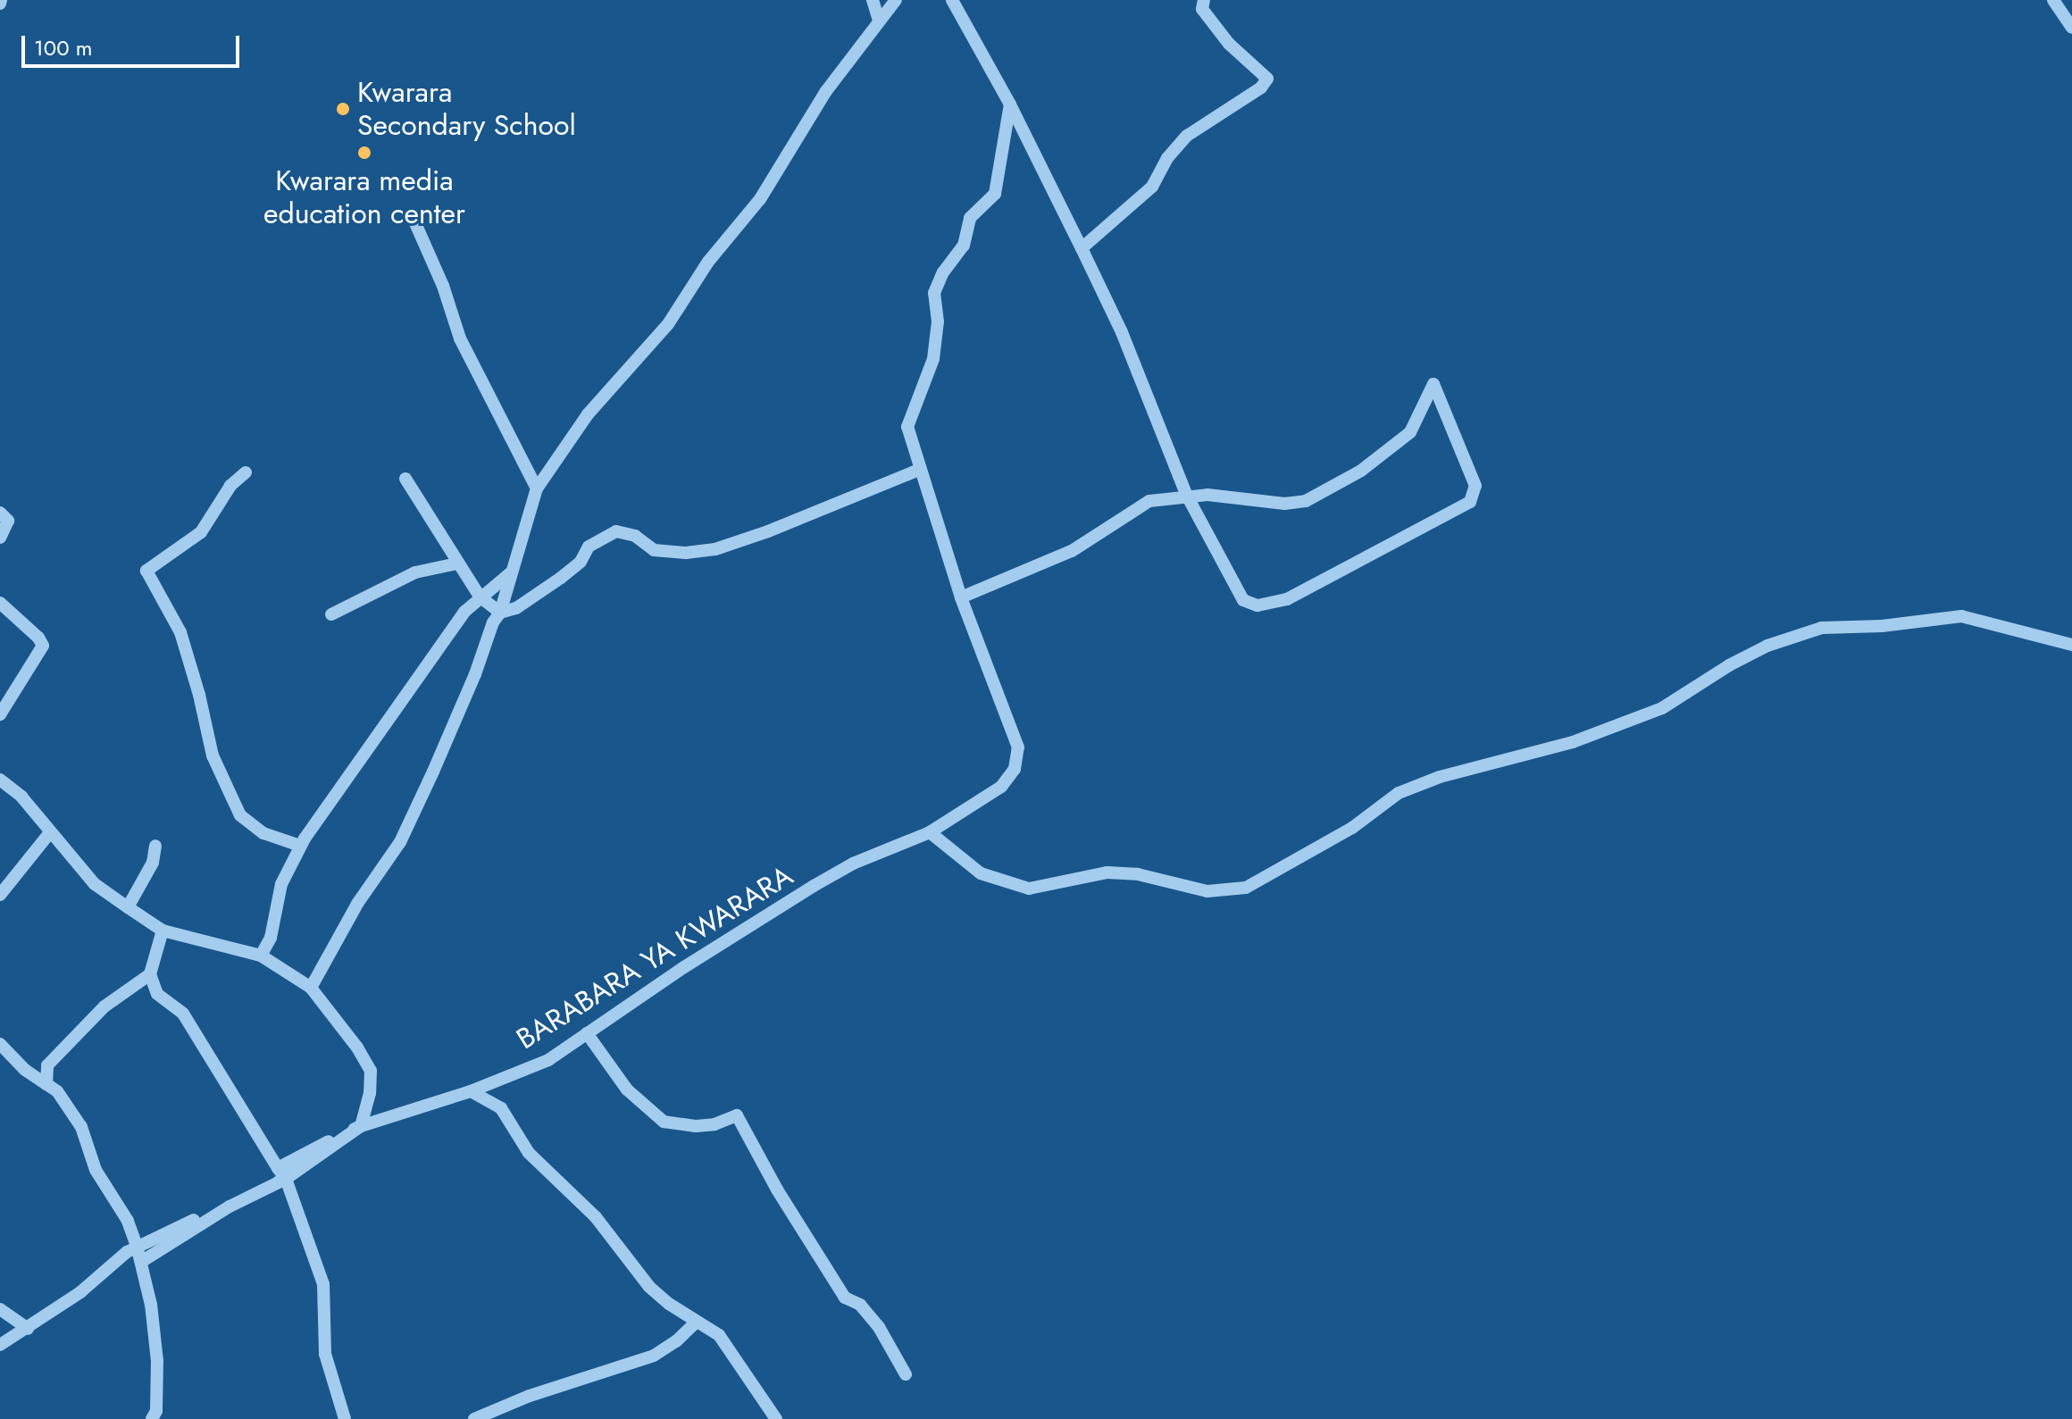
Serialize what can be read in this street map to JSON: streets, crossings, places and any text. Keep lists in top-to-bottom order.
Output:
{
  "streets": {
    "street": ["BARABARA YA KWARARA"]
  },
  "places": ["Kwarara Secondary School", "Kwarara media education center"],
  "scale_bar": "100 m"
}
